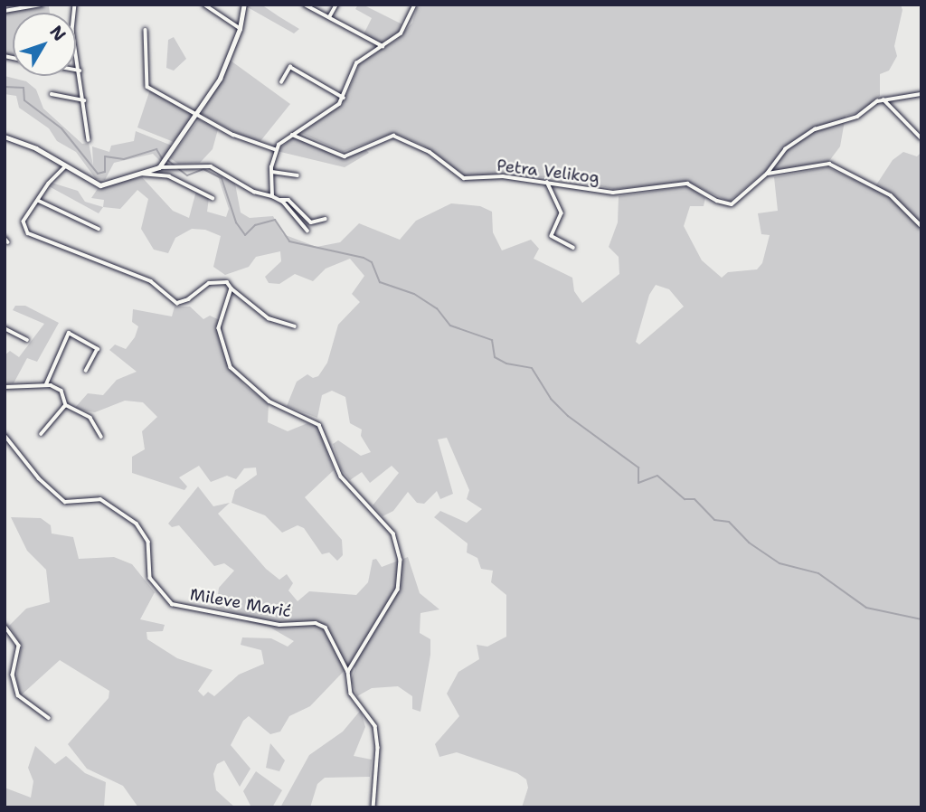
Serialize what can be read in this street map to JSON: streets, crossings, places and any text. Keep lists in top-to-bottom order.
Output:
{
  "streets": {
    "street": ["Petra Velikog", "Mileve Marić"]
  },
  "north": "top right"
}
